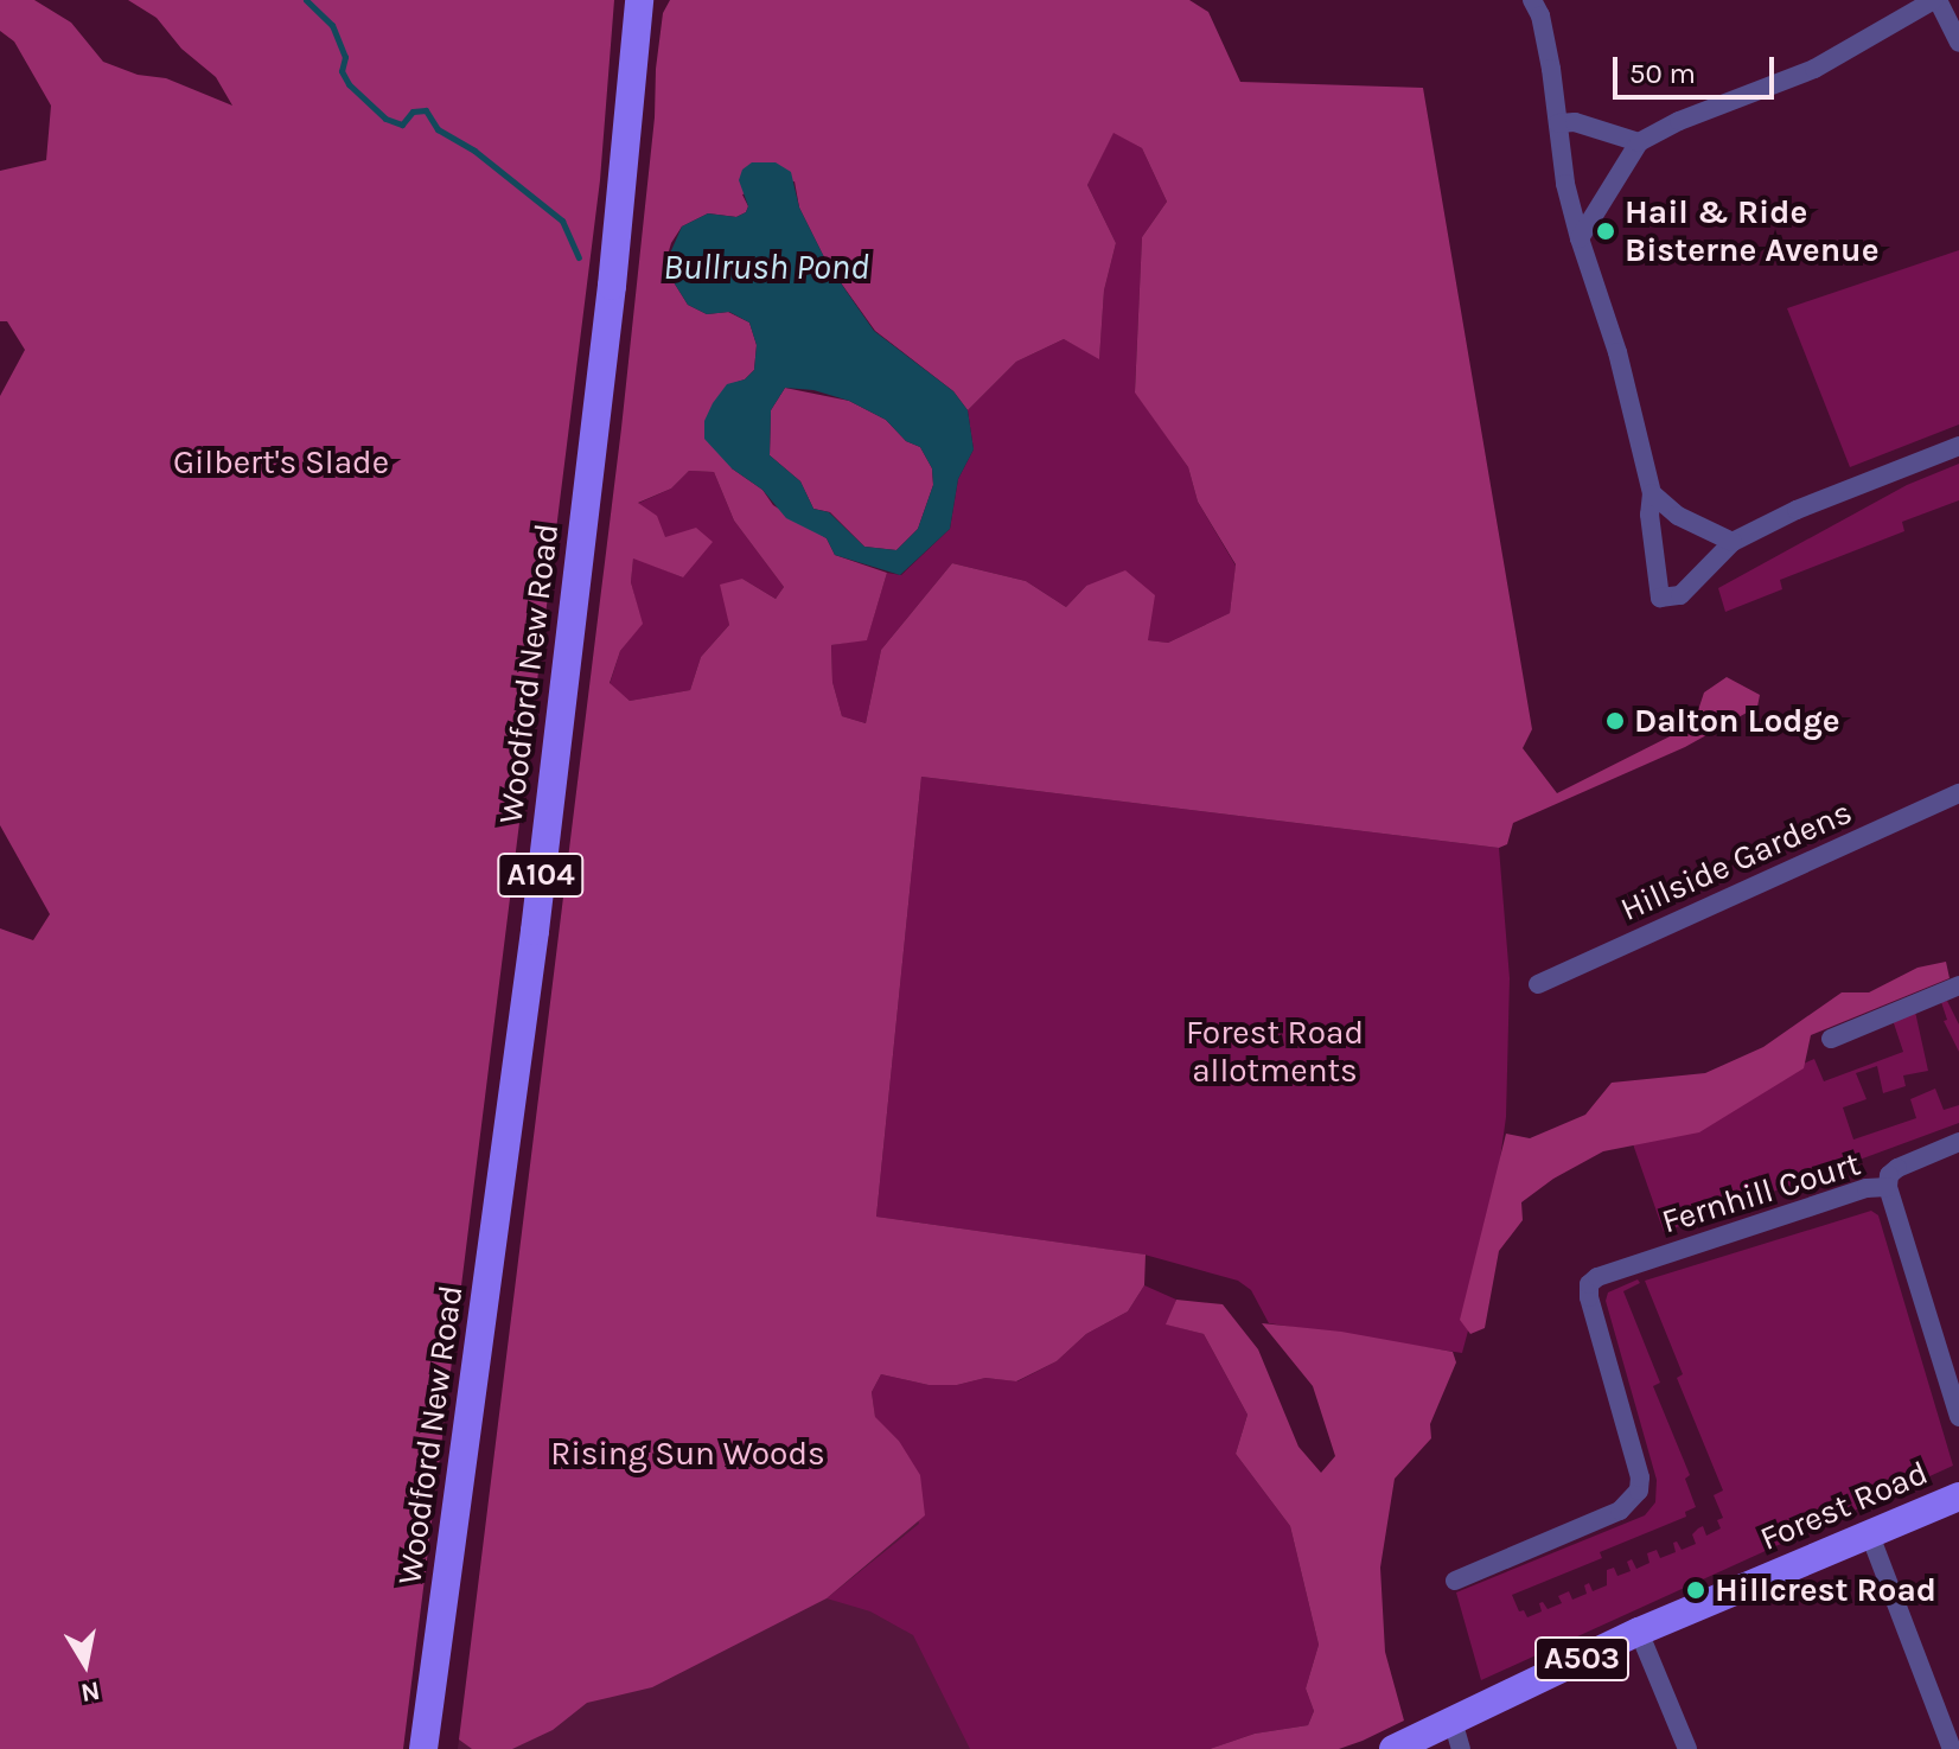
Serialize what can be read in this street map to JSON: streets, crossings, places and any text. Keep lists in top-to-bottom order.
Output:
{
  "streets": {
    "main road": [
      "Woodford New Road",
      "A104",
      "Forest Road",
      "A503"
    ],
    "street": ["Hillside Gardens", "Fernhill Court"]
  },
  "water": ["Bullrush Pond"],
  "parks": ["Gilbert's Slade", "Forest Road allotments", "Rising Sun Woods"],
  "places": ["Hail & Ride Bisterne Avenue", "Dalton Lodge", "Hillcrest Road"],
  "scale_bar": "50 m",
  "north": "bottom"
}
